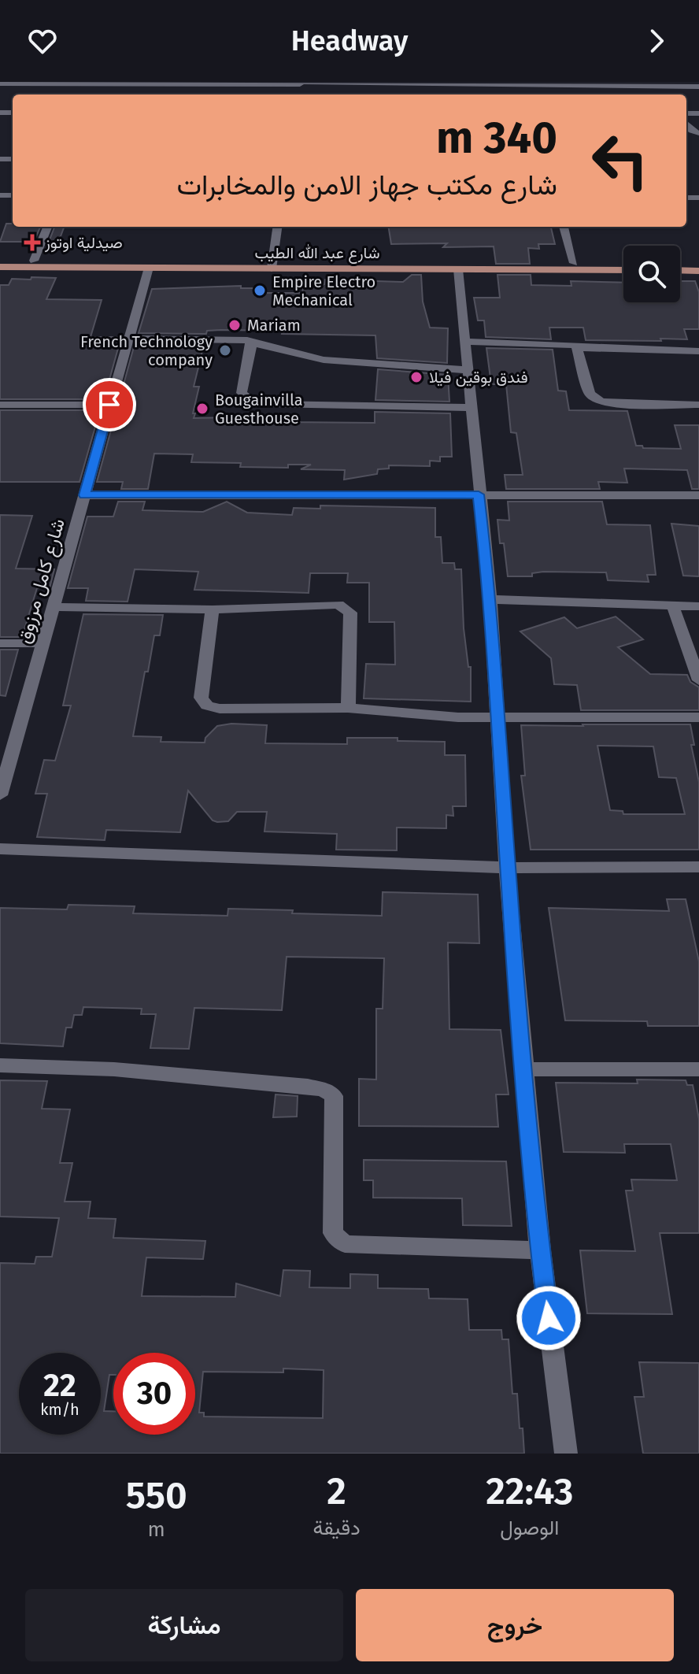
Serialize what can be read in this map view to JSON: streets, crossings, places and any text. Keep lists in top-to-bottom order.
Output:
{
  "streets": {
    "main road": ["شارع عبد الله الطيب"],
    "street": ["شارع كامل مرزوق"]
  },
  "crossings": [
    ["شارع عبد الله الطيب", "شارع كامل مرزوق"]
  ],
  "places": {
    "health": ["صيدلية اوتوز"],
    "other": [
      "Empire Electro Mechanical",
      "Mariam",
      "French Technology company",
      "فندق بوقين فيلا",
      "Bougainvilla Guesthouse"
    ]
  },
  "page": {
    "header": "Headway",
    "turn": ["340 m", "شارع مكتب جهاز الامن والمخابرات"],
    "speed": "22 km/h",
    "limit": "30",
    "eta": [
      "22:43",
      "الوصول",
      "2",
      "دقيقة",
      "550",
      "m"
    ],
    "buttons": ["خروج", "مشاركة"]
  }
}
